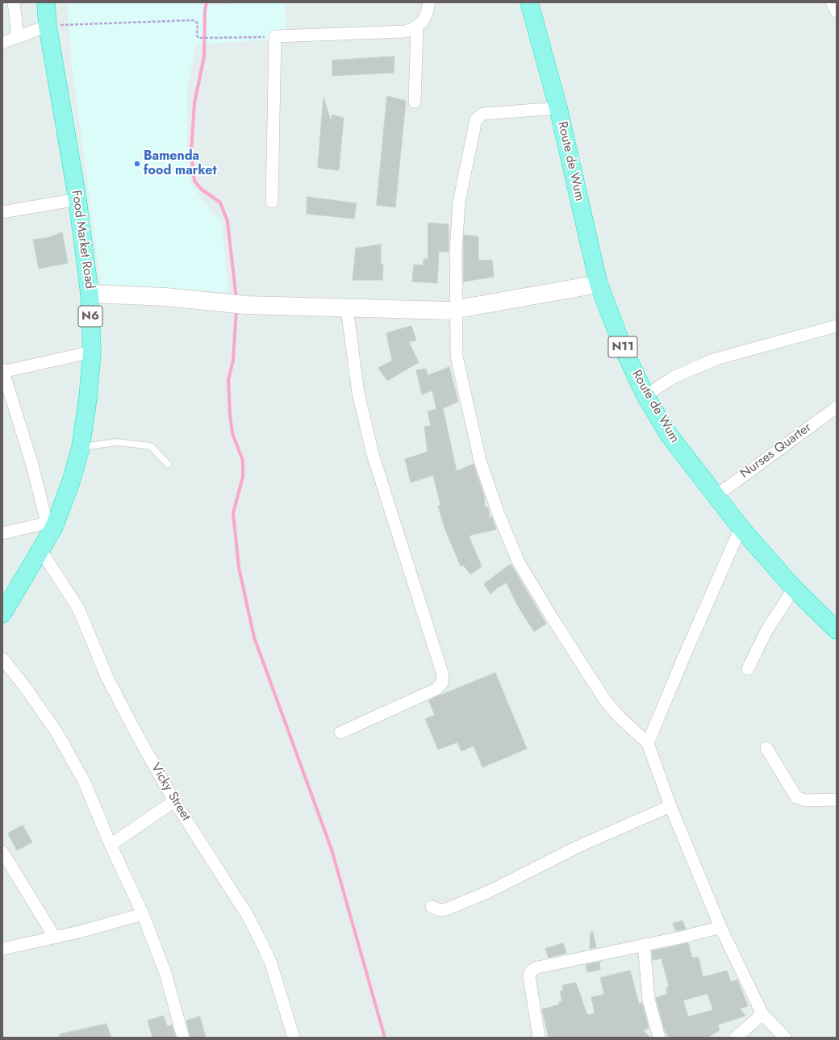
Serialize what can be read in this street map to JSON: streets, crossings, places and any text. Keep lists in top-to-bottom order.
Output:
{
  "streets": {
    "highway": [
      "Route de Wum",
      "Food Market Road",
      "N6",
      "N11"
    ],
    "street": ["Nurses Quarter", "Vicky Street"]
  },
  "crossings": [
    ["Route de Wum", "Nurses Quarter"],
    ["Food Market Road", "Vicky Street"]
  ],
  "places": ["Bamenda food market"]
}
